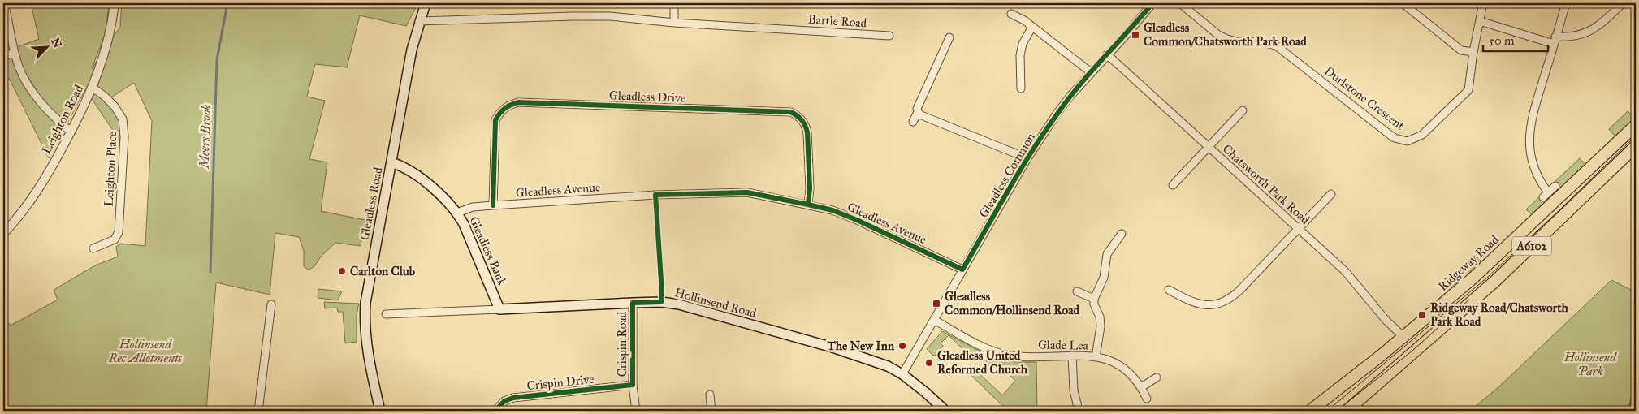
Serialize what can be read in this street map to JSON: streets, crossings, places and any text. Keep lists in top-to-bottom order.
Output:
{
  "streets": {
    "highway": ["A6102", "Ridgeway Road"],
    "main road": ["Gleadless Road", "Gleadless Bank", "Hollinsend Road"],
    "street": [
      "Bartle Road",
      "Gleadless Drive",
      "Durlstone Crescent",
      "Leighton Road",
      "Leighton Place",
      "Gleadless Common",
      "Chatsworth Park Road",
      "Gleadless Avenue",
      "Crispin Road",
      "Glade Lea",
      "Crispin Drive"
    ]
  },
  "crossings": [
    ["Bartle Road", "Gleadless Road"],
    ["Gleadless Drive", "Gleadless Avenue"],
    ["Leighton Road", "Leighton Place"],
    ["Gleadless Common", "Chatsworth Park Road"],
    ["Gleadless Common", "Gleadless Avenue"],
    ["Gleadless Common", "Hollinsend Road"],
    ["Gleadless Common", "Glade Lea"],
    ["Chatsworth Park Road", "Ridgeway Road"],
    ["Gleadless Avenue", "Gleadless Bank"],
    ["Gleadless Road", "Gleadless Bank"],
    ["Gleadless Bank", "Hollinsend Road"],
    ["Hollinsend Road", "Crispin Road"],
    ["Crispin Road", "Crispin Drive"]
  ],
  "water": ["Meers Brook"],
  "parks": ["Hollinsend Rec Allotments", "Hollinsend Park"],
  "places": {
    "transit": ["Gleadless Common/Chatsworth Park Road", "Gleadless Common/Hollinsend Road", "Ridgeway Road/Chatsworth Park Road"],
    "other": ["Carlton Club", "The New Inn", "Gleadless United Reformed Church"]
  },
  "scale_bar": "50 m",
  "north": "top right"
}
